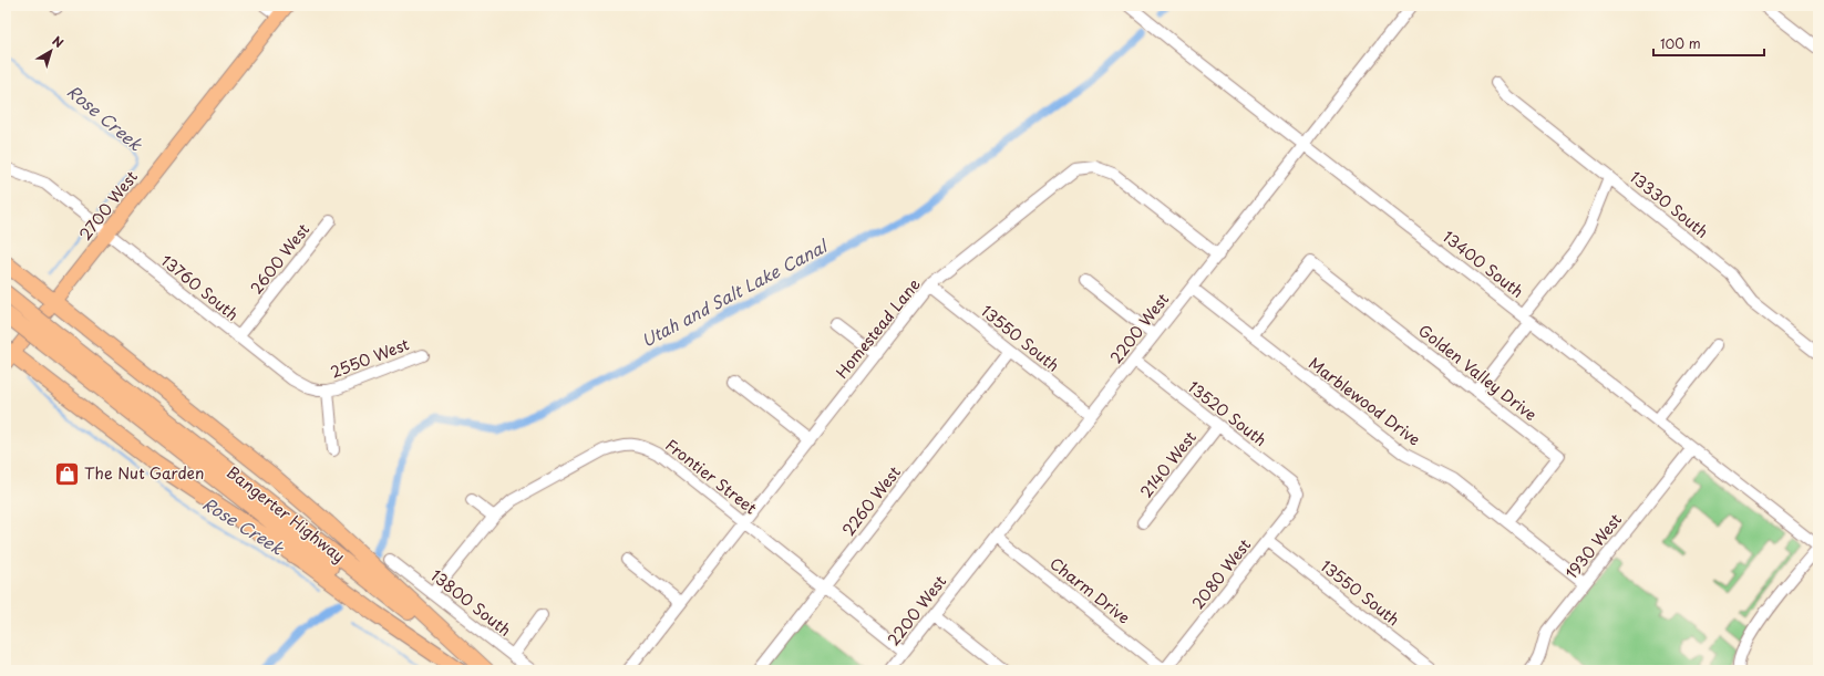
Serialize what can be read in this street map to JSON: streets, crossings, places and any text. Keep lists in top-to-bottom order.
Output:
{
  "streets": {
    "highway": ["Bangerter Highway"],
    "main road": ["2700 West"],
    "street": [
      "13330 South",
      "2600 West",
      "13400 South",
      "13760 South",
      "Homestead Lane",
      "2200 West",
      "13550 South",
      "2550 West",
      "Golden Valley Drive",
      "Marblewood Drive",
      "13520 South",
      "2140 West",
      "Frontier Street",
      "2260 West",
      "1930 West",
      "2080 West",
      "Charm Drive",
      "13800 South"
    ]
  },
  "crossings": [
    ["2700 West", "13760 South"],
    ["2600 West", "13760 South"],
    ["13400 South", "2200 West"],
    ["13400 South", "1930 West"],
    ["13760 South", "2550 West"],
    ["Homestead Lane", "2200 West"],
    ["Homestead Lane", "13550 South"],
    ["Homestead Lane", "Frontier Street"],
    ["2200 West", "13550 South"],
    ["2200 West", "Marblewood Drive"],
    ["2200 West", "13520 South"],
    ["2200 West", "Frontier Street"],
    ["2200 West", "Charm Drive"],
    ["13550 South", "2260 West"],
    ["13550 South", "2080 West"],
    ["Golden Valley Drive", "Marblewood Drive"],
    ["Marblewood Drive", "1930 West"],
    ["13520 South", "2140 West"],
    ["13520 South", "2080 West"],
    ["Frontier Street", "2260 West"],
    ["Frontier Street", "13800 South"],
    ["2080 West", "Charm Drive"]
  ],
  "water": ["Rose Creek", "Utah and Salt Lake Canal"],
  "places": {
    "shop": ["The Nut Garden"]
  },
  "scale_bar": "100 m",
  "north": "top right"
}
